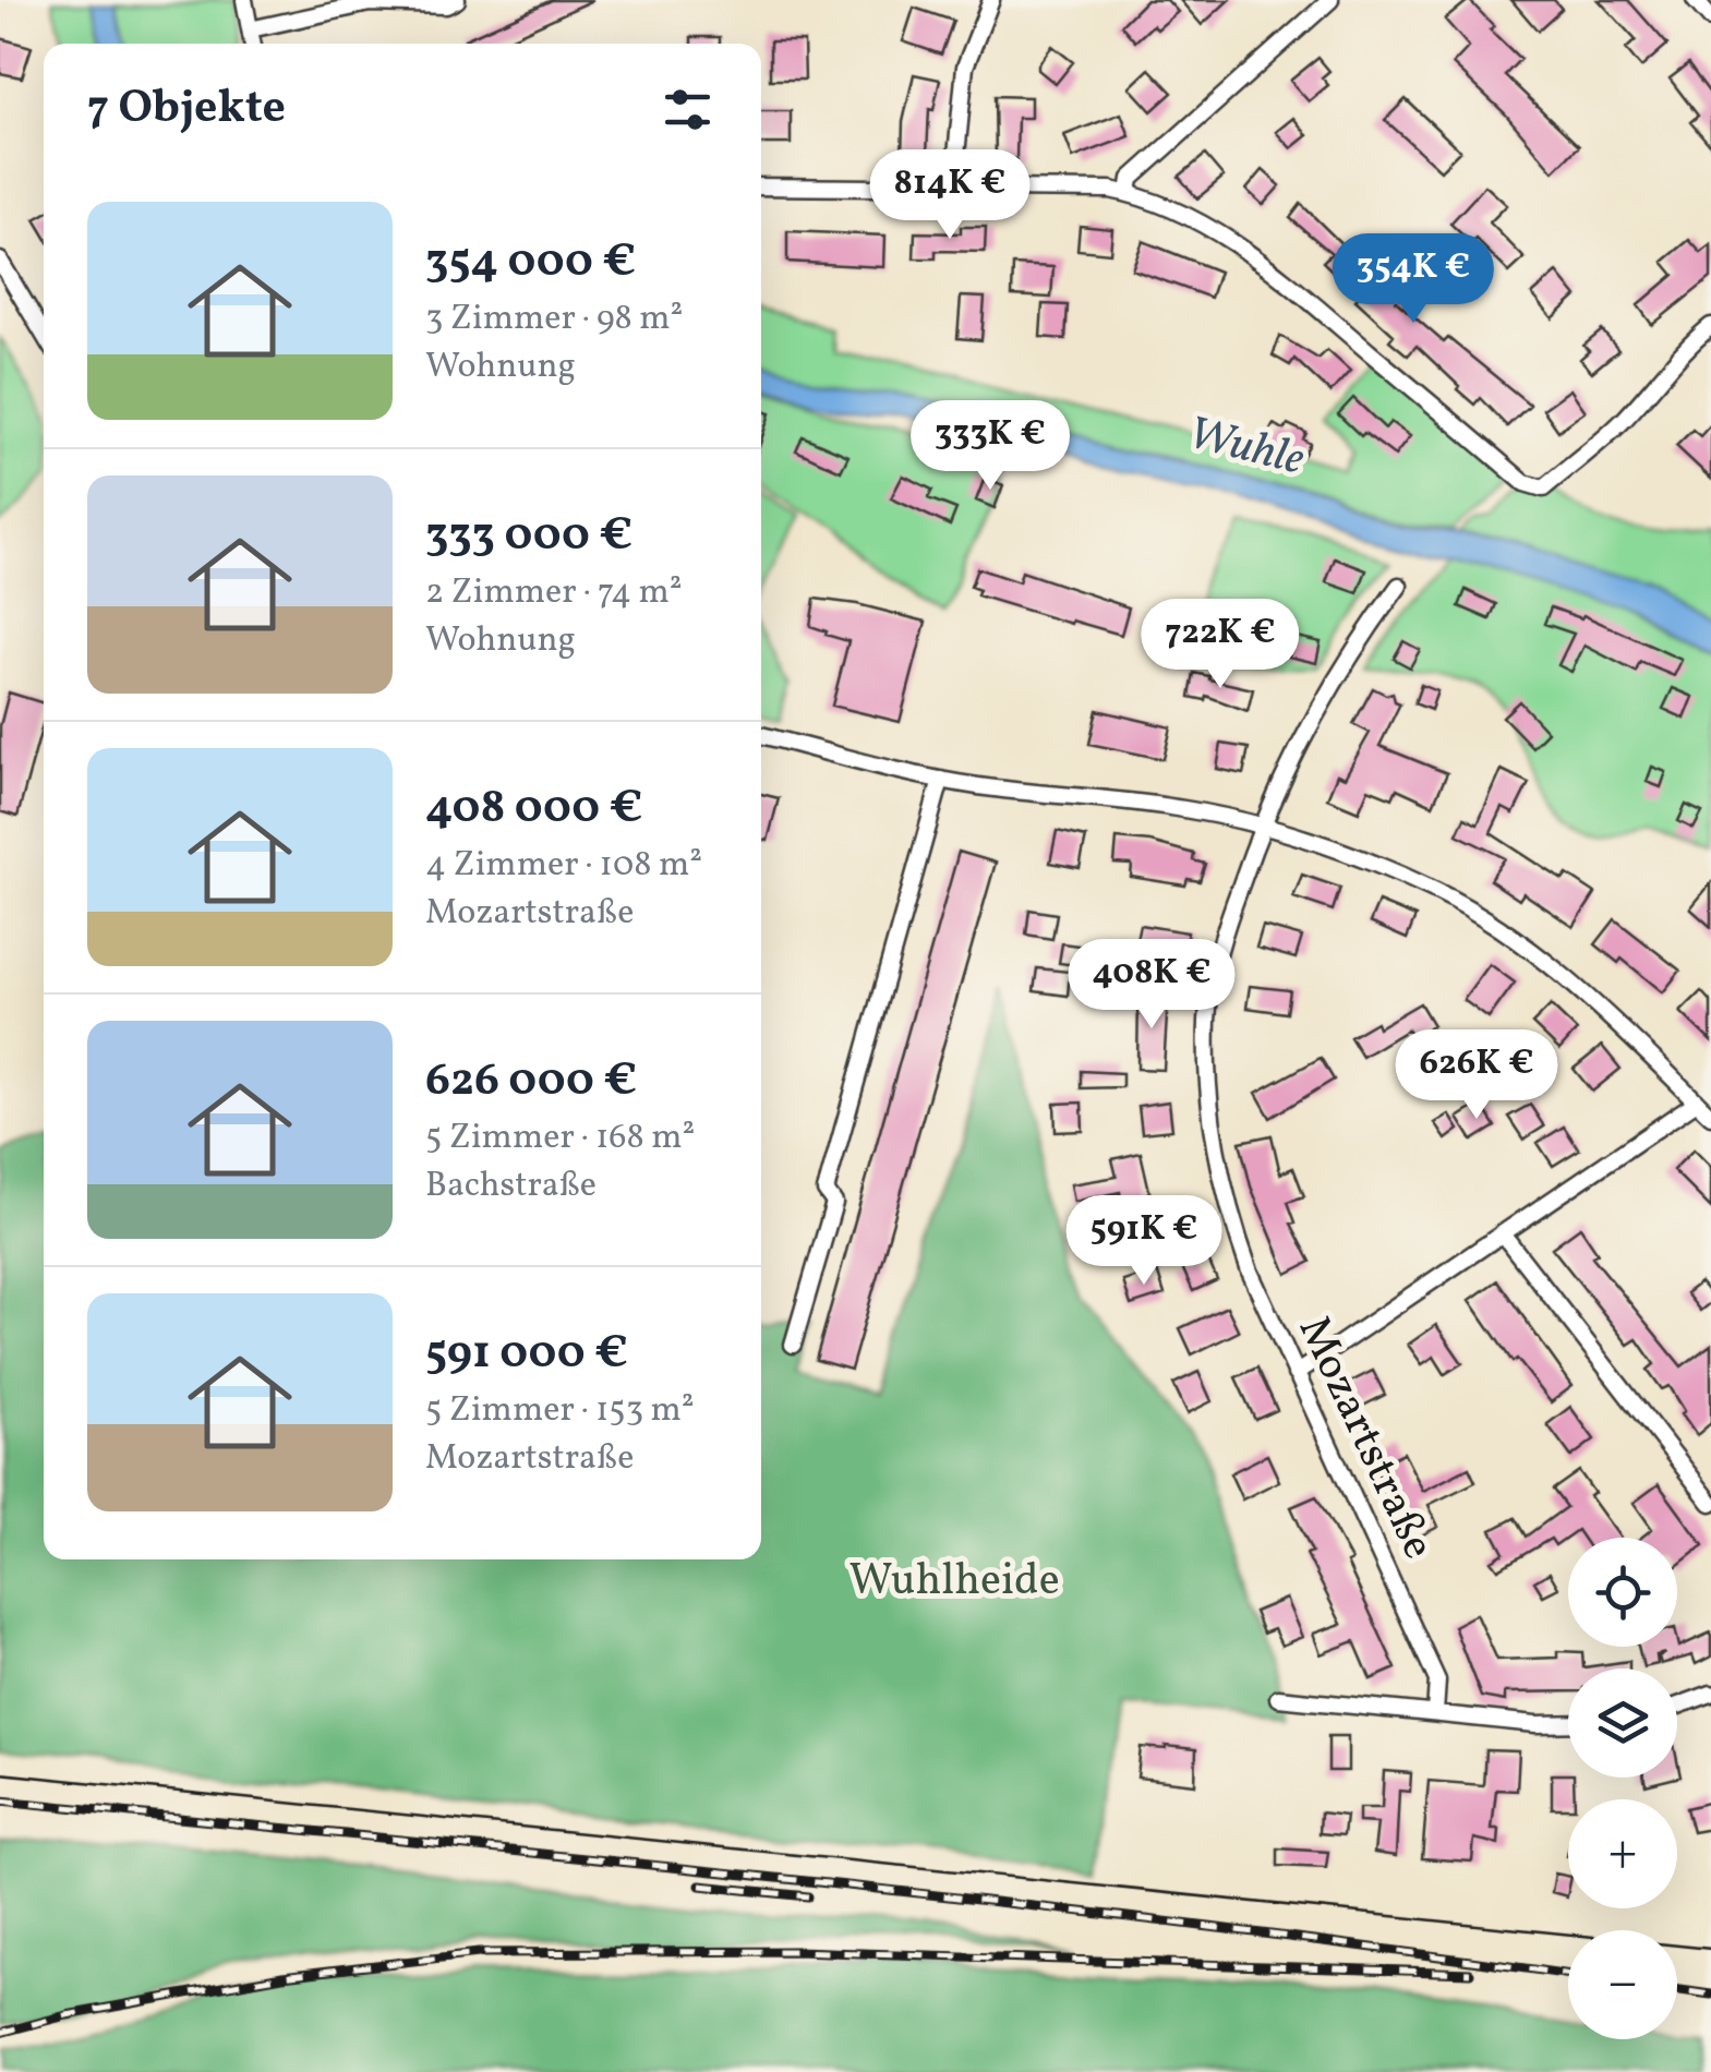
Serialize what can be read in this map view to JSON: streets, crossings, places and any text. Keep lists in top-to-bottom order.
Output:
{
  "streets": {
    "street": ["Mozartstraße"]
  },
  "water": ["Wuhle"],
  "parks": ["Wuhlheide"],
  "page": {
    "heading": "7 Objekte",
    "price": [
      "814K €",
      "354K €",
      "333K €",
      "722K €",
      "408K €",
      "626K €",
      "591K €"
    ],
    "list": [
      {
        "name": "354 000 €",
        "note": "3 Zimmer · 98 m² · Wohnung"
      },
      {
        "name": "333 000 €",
        "note": "2 Zimmer · 74 m² · Wohnung"
      },
      {
        "name": "408 000 €",
        "note": "4 Zimmer · 108 m² · Mozartstraße"
      },
      {
        "name": "626 000 €",
        "note": "5 Zimmer · 168 m² · Bachstraße"
      },
      {
        "name": "591 000 €",
        "note": "5 Zimmer · 153 m² · Mozartstraße"
      }
    ],
    "map_buttons": ["+", "−"]
  }
}
